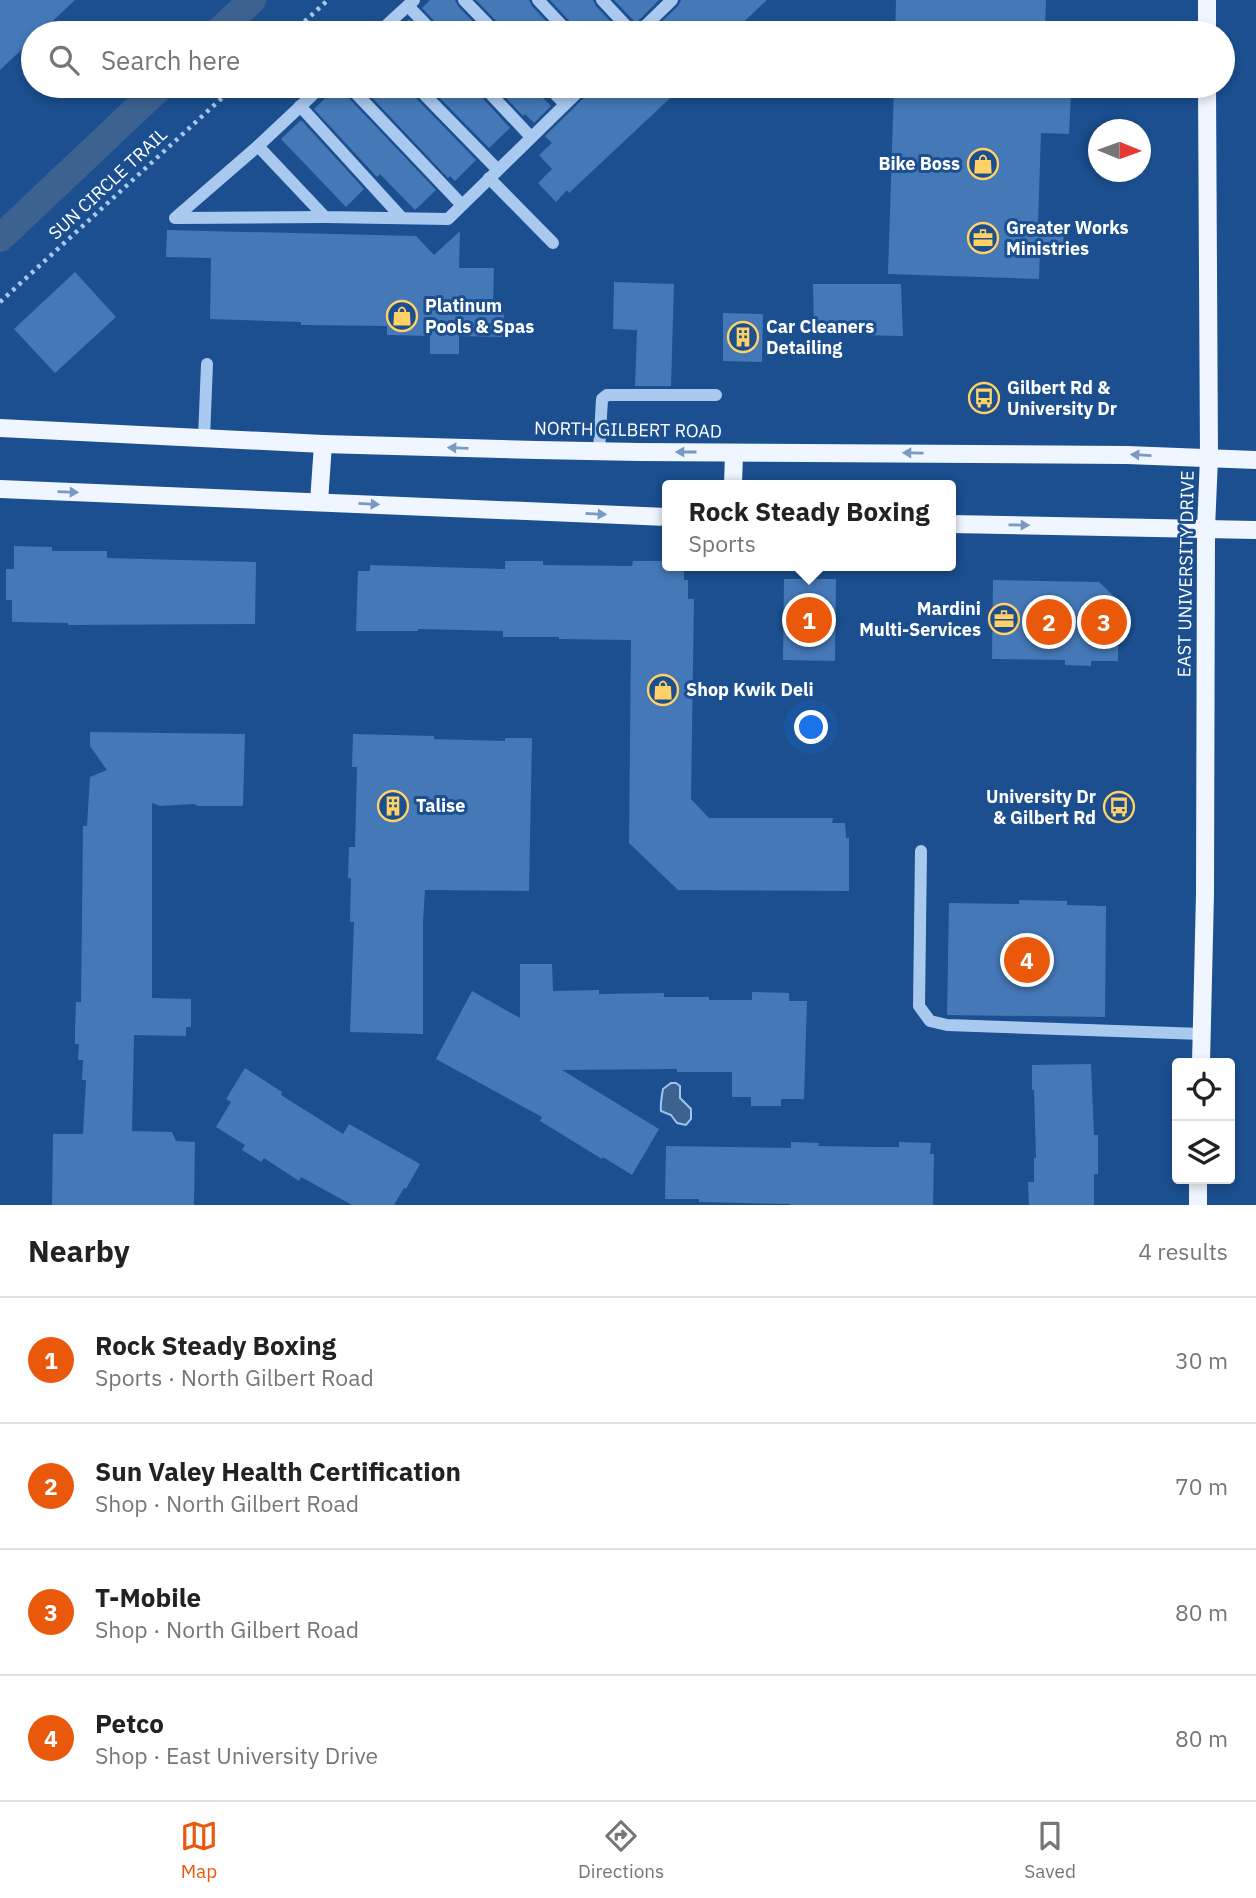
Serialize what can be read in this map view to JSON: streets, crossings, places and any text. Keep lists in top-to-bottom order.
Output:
{
  "streets": {
    "main road": ["NORTH GILBERT ROAD", "EAST UNIVERSITY DRIVE"],
    "path": ["SUN CIRCLE TRAIL"]
  },
  "crossings": [
    ["NORTH GILBERT ROAD", "EAST UNIVERSITY DRIVE"]
  ],
  "places": {
    "shop": ["Bike Boss", "Platinum Pools & Spas", "Shop Kwik Deli"],
    "office": ["Greater Works Ministries", "Mardini Multi-Services"],
    "building": ["Car Cleaners Detailing", "Talise"],
    "bus stop": ["Gilbert Rd & University Dr", "University Dr & Gilbert Rd"]
  },
  "north": "right",
  "page": {
    "search": "Search here",
    "popup": ["Rock Steady Boxing", "Sports"],
    "pins": [
      "1",
      "2",
      "3",
      "4"
    ],
    "heading": ["Nearby", "4 results"],
    "list": [
      {
        "mark": "1",
        "name": "Rock Steady Boxing",
        "note": "Sports · North Gilbert Road",
        "value": "30 m"
      },
      {
        "mark": "2",
        "name": "Sun Valey Health Certification",
        "note": "Shop · North Gilbert Road",
        "value": "70 m"
      },
      {
        "mark": "3",
        "name": "T-Mobile",
        "note": "Shop · North Gilbert Road",
        "value": "80 m"
      },
      {
        "mark": "4",
        "name": "Petco",
        "note": "Shop · East University Drive",
        "value": "80 m"
      }
    ],
    "nav": ["Map", "Directions", "Saved"]
  }
}
